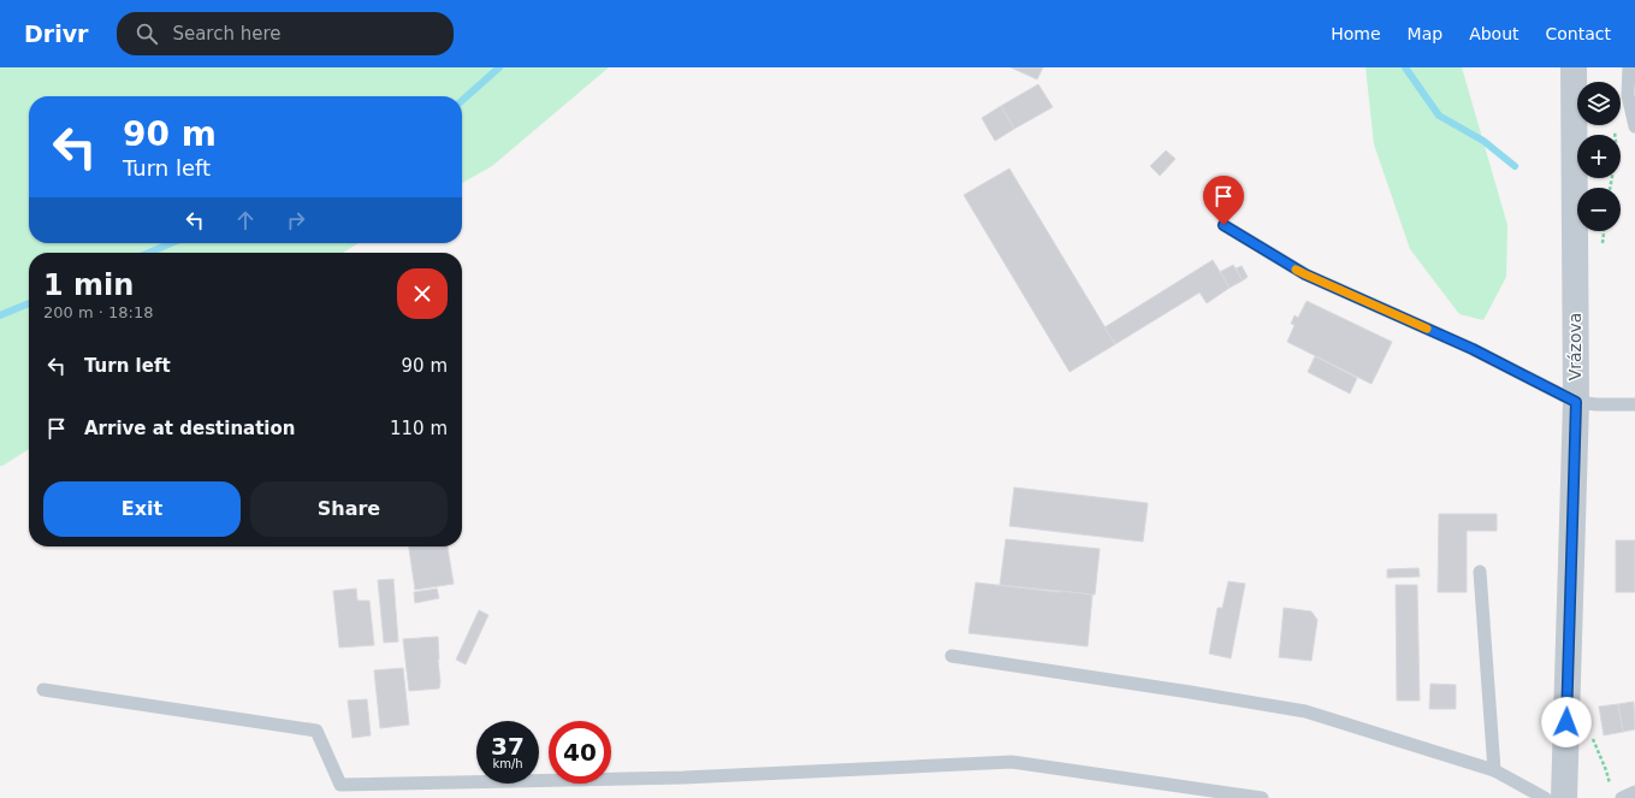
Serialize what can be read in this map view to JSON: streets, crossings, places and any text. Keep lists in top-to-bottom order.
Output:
{
  "streets": {
    "street": ["Vrázova"]
  },
  "page": {
    "header": "Drivr",
    "search": "Search here",
    "nav": [
      "Home",
      "Map",
      "About",
      "Contact"
    ],
    "map_buttons": ["+", "−"],
    "turn": ["90 m", "Turn left"],
    "heading": ["1 min", "200 m · 18:18"],
    "list": [
      {
        "name": "Turn left",
        "value": "90 m"
      },
      {
        "name": "Arrive at destination",
        "value": "110 m"
      }
    ],
    "buttons": ["Exit", "Share"],
    "speed": "37 km/h",
    "limit": "40"
  }
}
